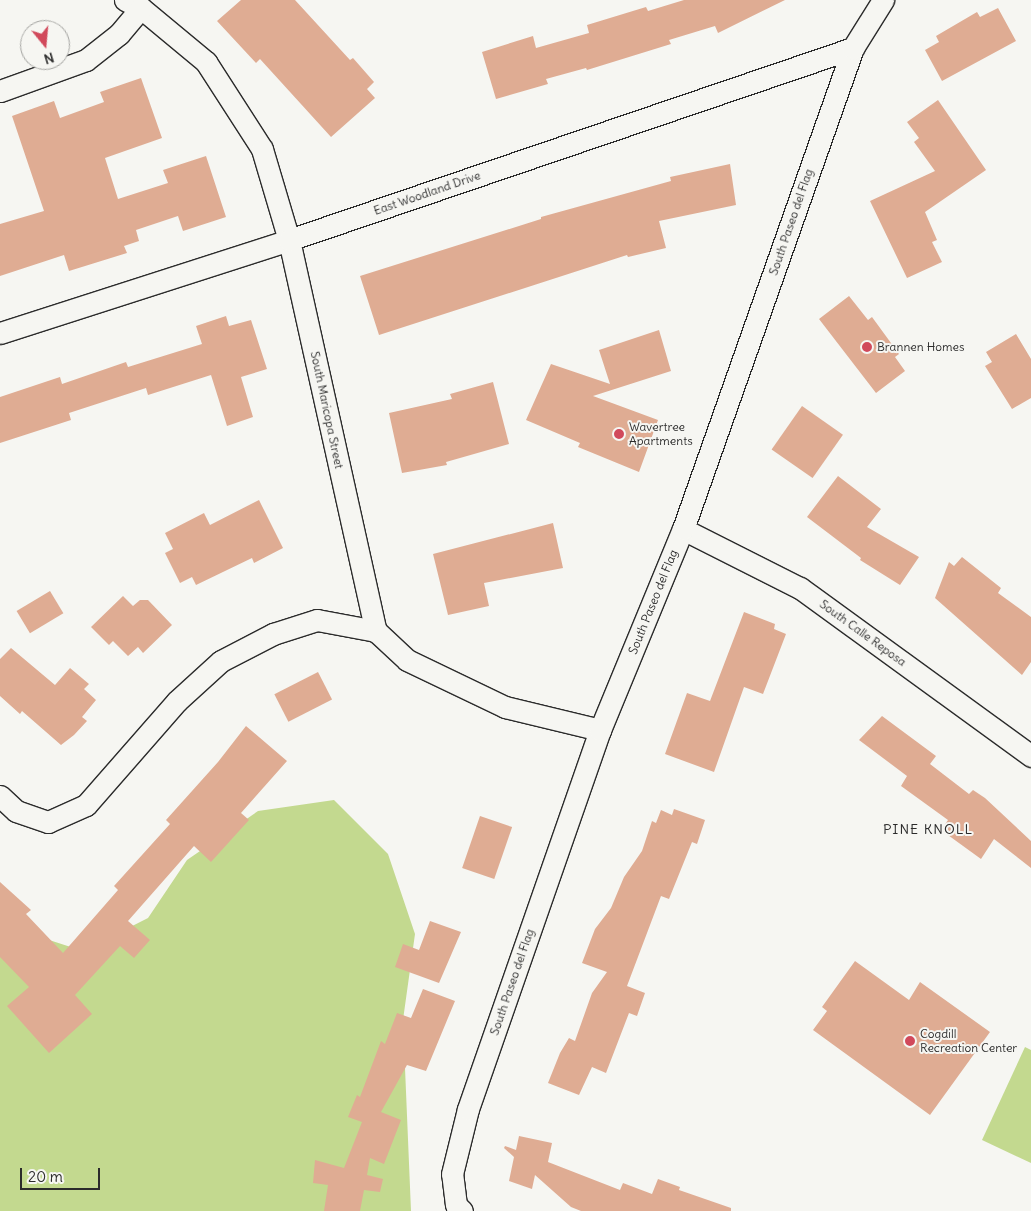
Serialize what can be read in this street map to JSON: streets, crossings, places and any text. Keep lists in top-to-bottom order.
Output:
{
  "streets": {
    "street": [
      "East Woodland Drive",
      "South Paseo del Flag",
      "South Maricopa Street",
      "South Calle Reposa"
    ]
  },
  "crossings": [
    ["East Woodland Drive", "South Paseo del Flag"],
    ["East Woodland Drive", "South Maricopa Street"],
    ["South Paseo del Flag", "South Calle Reposa"]
  ],
  "districts": ["PINE KNOLL"],
  "places": ["Brannen Homes", "Wavertree Apartments", "Cogdill Recreation Center"],
  "scale_bar": "20 m",
  "north": "bottom"
}
